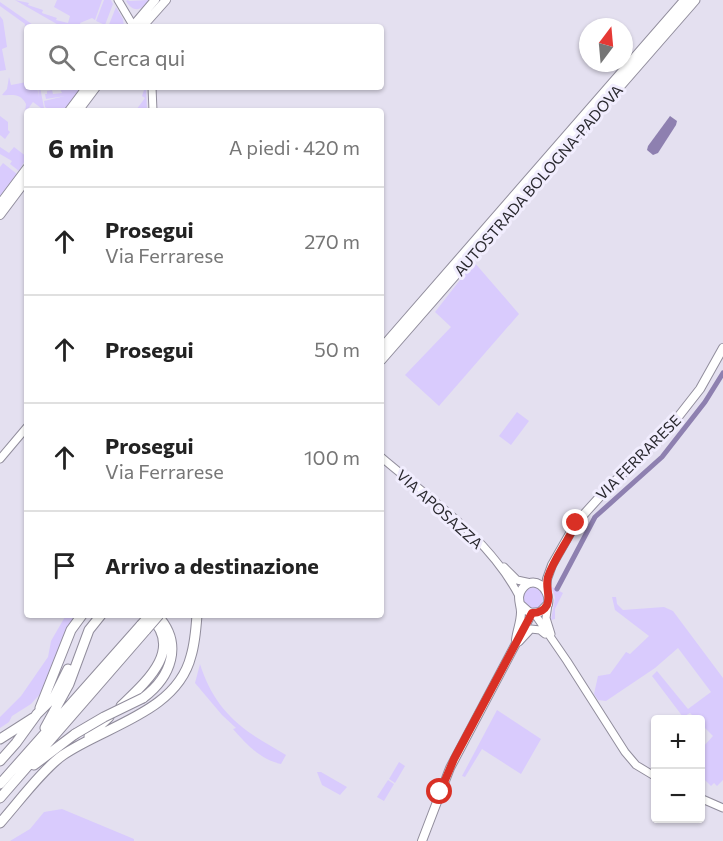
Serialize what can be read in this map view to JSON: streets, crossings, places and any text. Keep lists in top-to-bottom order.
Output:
{
  "streets": {
    "highway": ["AUTOSTRADA BOLOGNA-PADOVA"],
    "main road": ["VIA FERRARESE"],
    "street": ["VIA APOSAZZA"]
  },
  "north": "top",
  "page": {
    "search": "Cerca qui",
    "heading": ["6 min", "A piedi · 420 m"],
    "list": [
      ["Prosegui", "Via Ferrarese", "270 m"],
      ["Prosegui", "50 m"],
      ["Prosegui", "Via Ferrarese", "100 m"],
      "Arrivo a destinazione"
    ],
    "map_buttons": ["+", "−"]
  }
}
